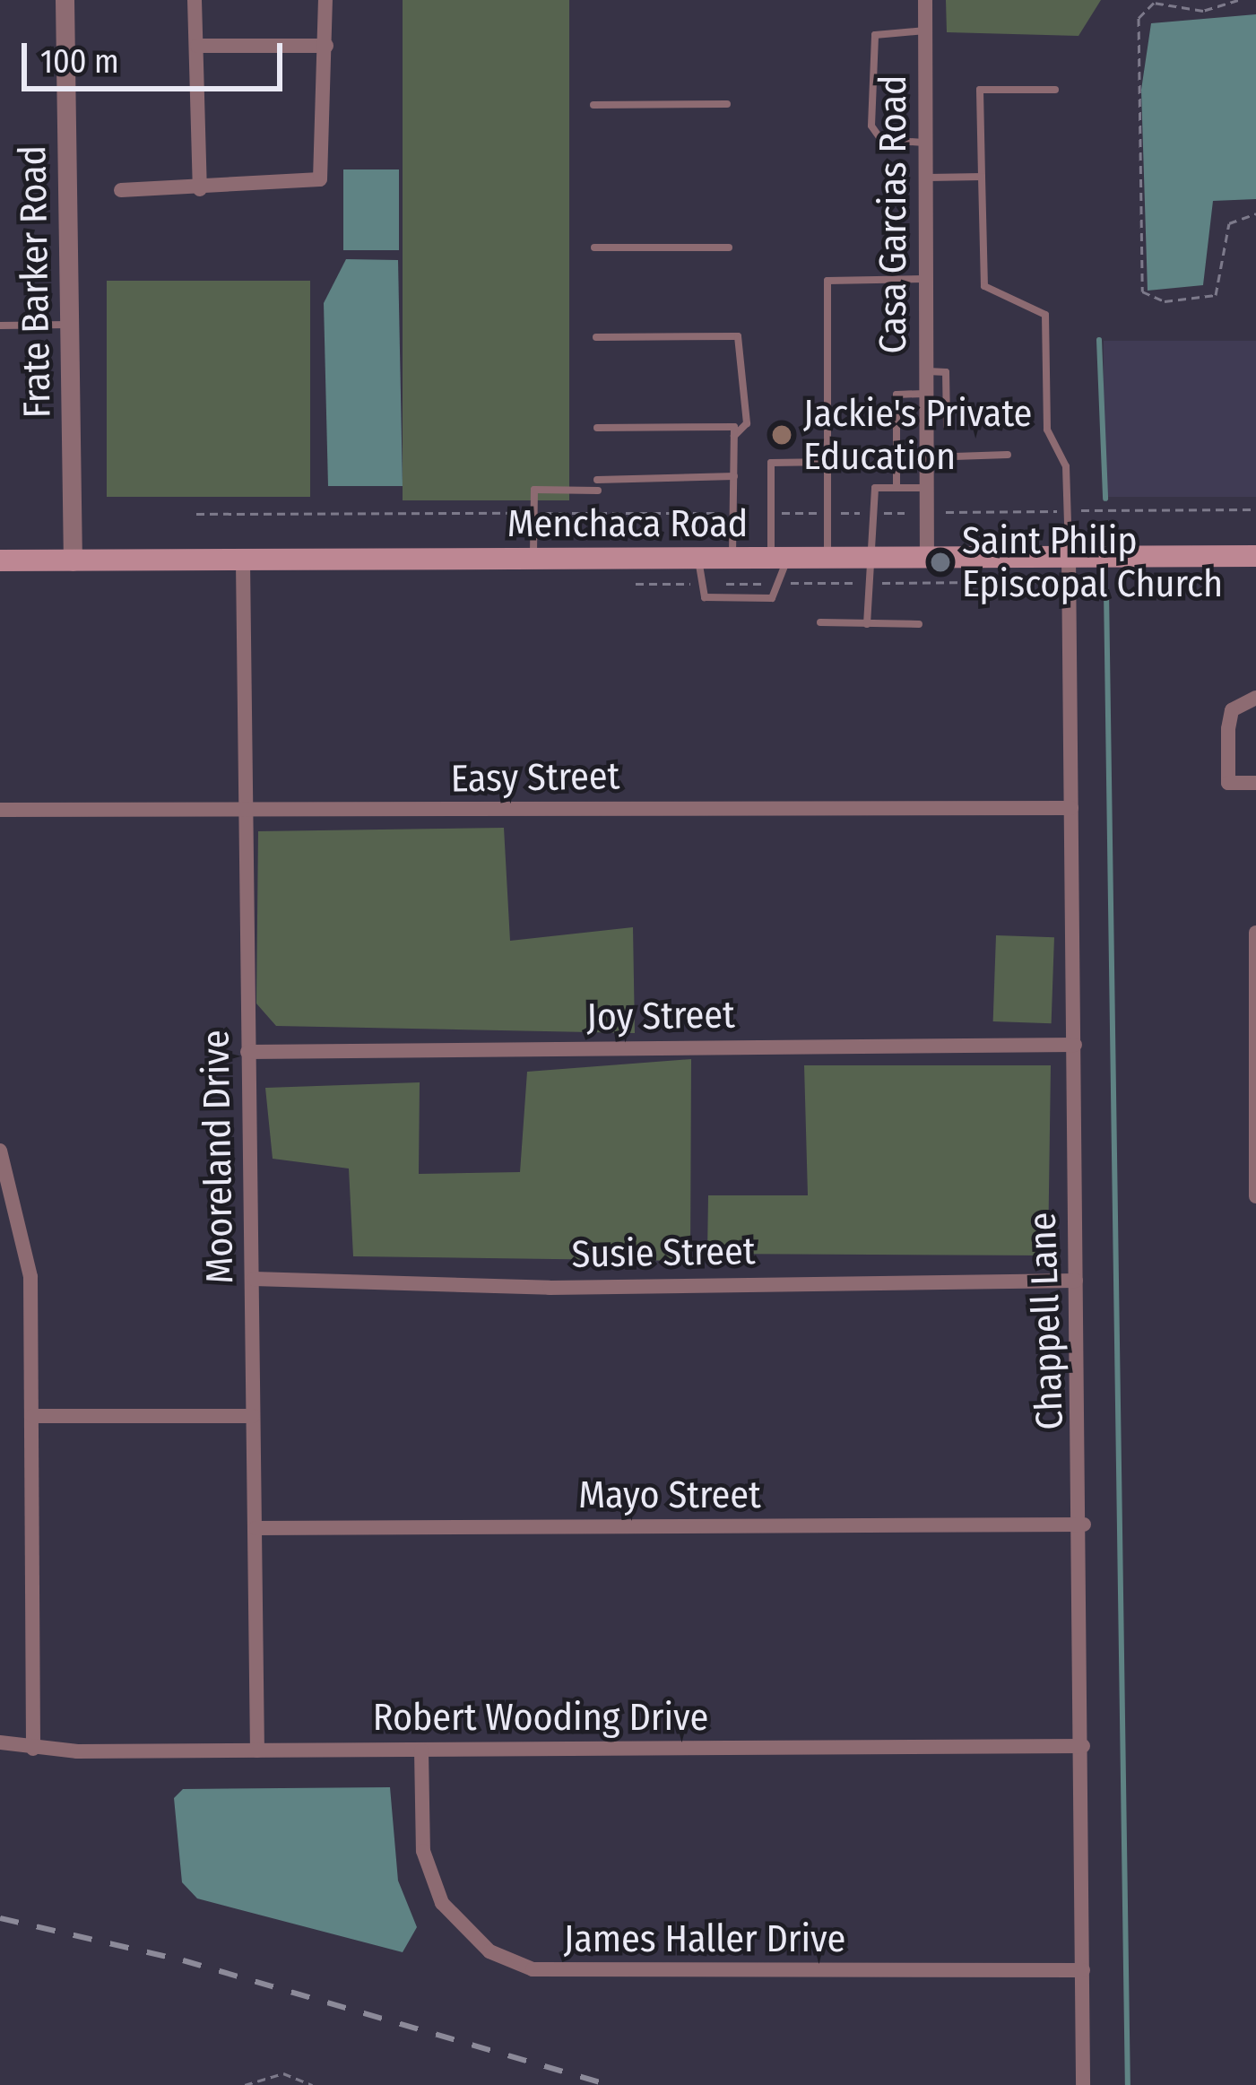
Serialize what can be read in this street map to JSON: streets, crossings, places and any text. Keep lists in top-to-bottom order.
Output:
{
  "streets": {
    "main road": ["Menchaca Road"],
    "street": [
      "Casa Garcias Road",
      "Frate Barker Road",
      "Easy Street",
      "Joy Street",
      "Mooreland Drive",
      "Susie Street",
      "Chappell Lane",
      "Mayo Street",
      "Robert Wooding Drive",
      "James Haller Drive"
    ]
  },
  "crossings": [
    ["Casa Garcias Road", "Menchaca Road"],
    ["Frate Barker Road", "Menchaca Road"],
    ["Menchaca Road", "Mooreland Drive"],
    ["Menchaca Road", "Chappell Lane"],
    ["Easy Street", "Mooreland Drive"],
    ["Easy Street", "Chappell Lane"],
    ["Joy Street", "Mooreland Drive"],
    ["Joy Street", "Chappell Lane"],
    ["Mooreland Drive", "Susie Street"],
    ["Mooreland Drive", "Mayo Street"],
    ["Mooreland Drive", "Robert Wooding Drive"],
    ["Susie Street", "Chappell Lane"],
    ["Chappell Lane", "Mayo Street"],
    ["Chappell Lane", "Robert Wooding Drive"],
    ["Chappell Lane", "James Haller Drive"],
    ["Robert Wooding Drive", "James Haller Drive"]
  ],
  "places": ["Jackie's Private Education", "Saint Philip Episcopal Church"],
  "scale_bar": "100 m"
}
